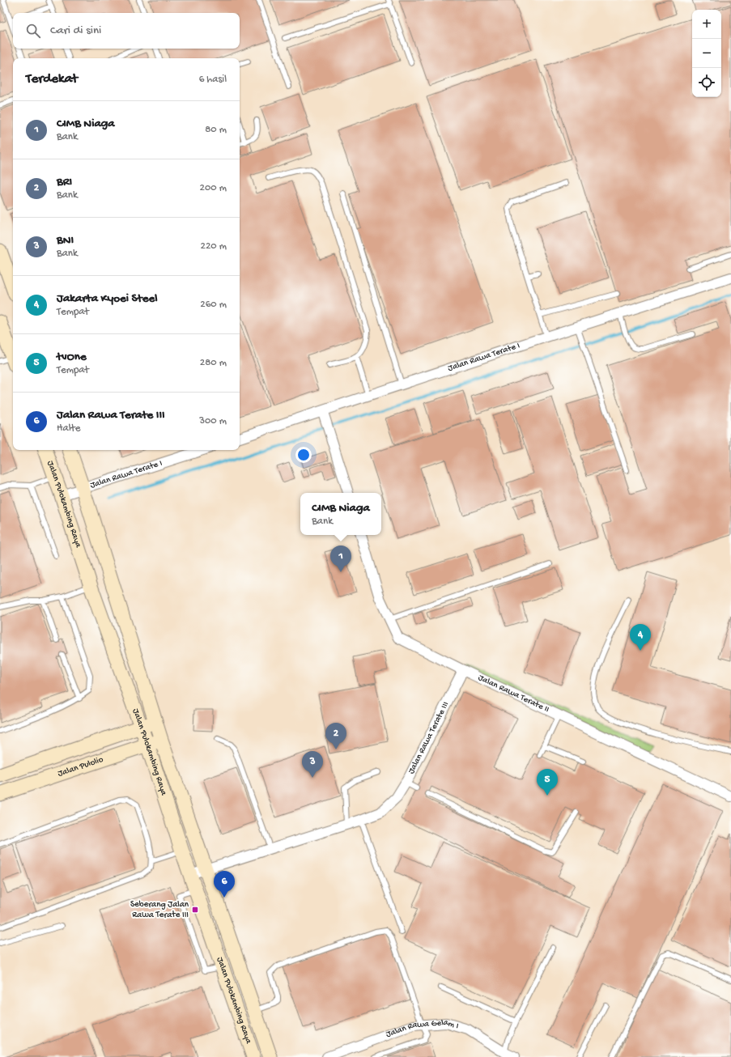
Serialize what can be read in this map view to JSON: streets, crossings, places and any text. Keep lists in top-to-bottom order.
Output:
{
  "streets": {
    "street": [
      "Jalan Rawa Terate I",
      "Jalan Pulokambing Raya",
      "Jalan Rawa Terate II",
      "Jalan Rawa Terate III",
      "Jalan Pulolio",
      "Jalan Rawa Gelam I"
    ]
  },
  "crossings": [
    ["Jalan Rawa Terate I", "Jalan Pulokambing Raya"],
    ["Jalan Pulokambing Raya", "Jalan Rawa Terate III"],
    ["Jalan Pulokambing Raya", "Jalan Pulolio"],
    ["Jalan Rawa Terate II", "Jalan Rawa Terate III"]
  ],
  "places": {
    "transit": ["Seberang Jalan Rawa Terate III"]
  },
  "page": {
    "map_buttons": ["+", "−"],
    "search": "Cari di sini",
    "heading": ["Terdekat", "6 hasil"],
    "list": [
      {
        "mark": "1",
        "name": "CIMB Niaga",
        "note": "Bank",
        "value": "80 m"
      },
      {
        "mark": "2",
        "name": "BRI",
        "note": "Bank",
        "value": "200 m"
      },
      {
        "mark": "3",
        "name": "BNI",
        "note": "Bank",
        "value": "220 m"
      },
      {
        "mark": "4",
        "name": "Jakarta Kyoei Steel",
        "note": "Tempat",
        "value": "260 m"
      },
      {
        "mark": "5",
        "name": "tvOne",
        "note": "Tempat",
        "value": "280 m"
      },
      {
        "mark": "6",
        "name": "Jalan Rawa Terate III",
        "note": "Halte",
        "value": "300 m"
      }
    ],
    "popup": ["CIMB Niaga", "Bank"],
    "pins": [
      "1",
      "4",
      "2",
      "3",
      "5",
      "6"
    ]
  }
}
